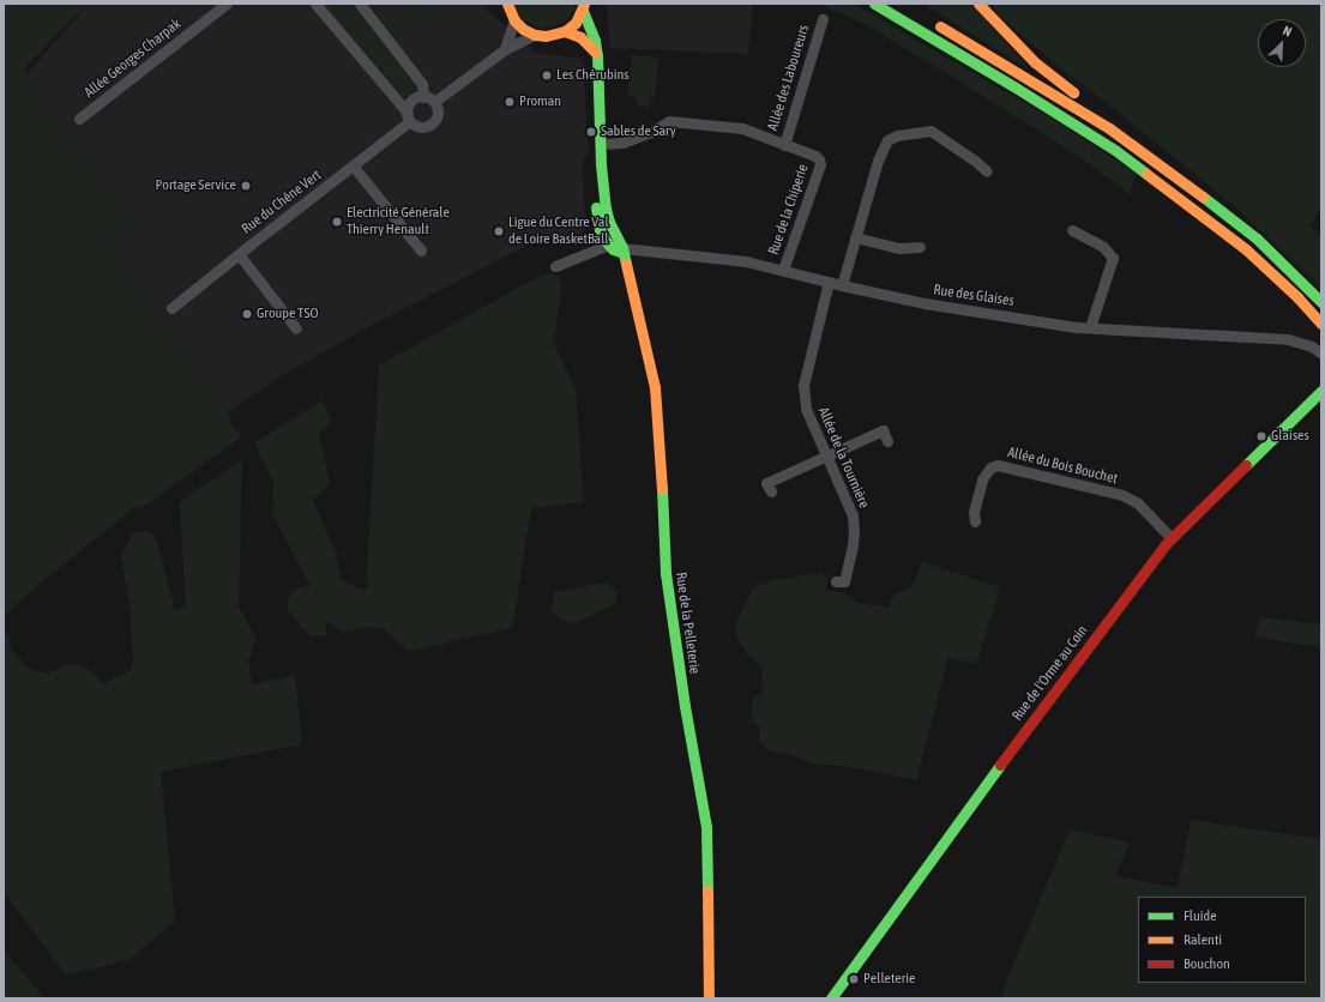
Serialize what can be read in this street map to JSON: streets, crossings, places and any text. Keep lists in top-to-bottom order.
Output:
{
  "streets": {
    "main road": ["Rue de la Pelleterie", "Rue de l'Orme au Coin"],
    "street": [
      "Allée Georges Charpak",
      "Allée des Laboureurs",
      "Rue du Chêne Vert",
      "Rue de la Chiperie",
      "Rue des Glaises",
      "Allée de la Tournière",
      "Allée du Bois Bouchet"
    ]
  },
  "crossings": [
    ["Allée des Laboureurs", "Rue de la Chiperie"],
    ["Rue de la Chiperie", "Rue des Glaises"],
    ["Rue de la Chiperie", "Rue de la Pelleterie"],
    ["Rue des Glaises", "Allée de la Tournière"],
    ["Rue des Glaises", "Rue de la Pelleterie"],
    ["Allée du Bois Bouchet", "Rue de l'Orme au Coin"]
  ],
  "places": [
    "Les Chérubins",
    "Proman",
    "Sables de Sary",
    "Portage Service",
    "Electricité Générale Thierry Henault",
    "Ligue du Centre Val de Loire BasketBall",
    "Groupe TSO",
    "Glaises",
    "Pelleterie"
  ],
  "legend": ["Fluide", "Ralenti", "Bouchon"],
  "north": "top right"
}
